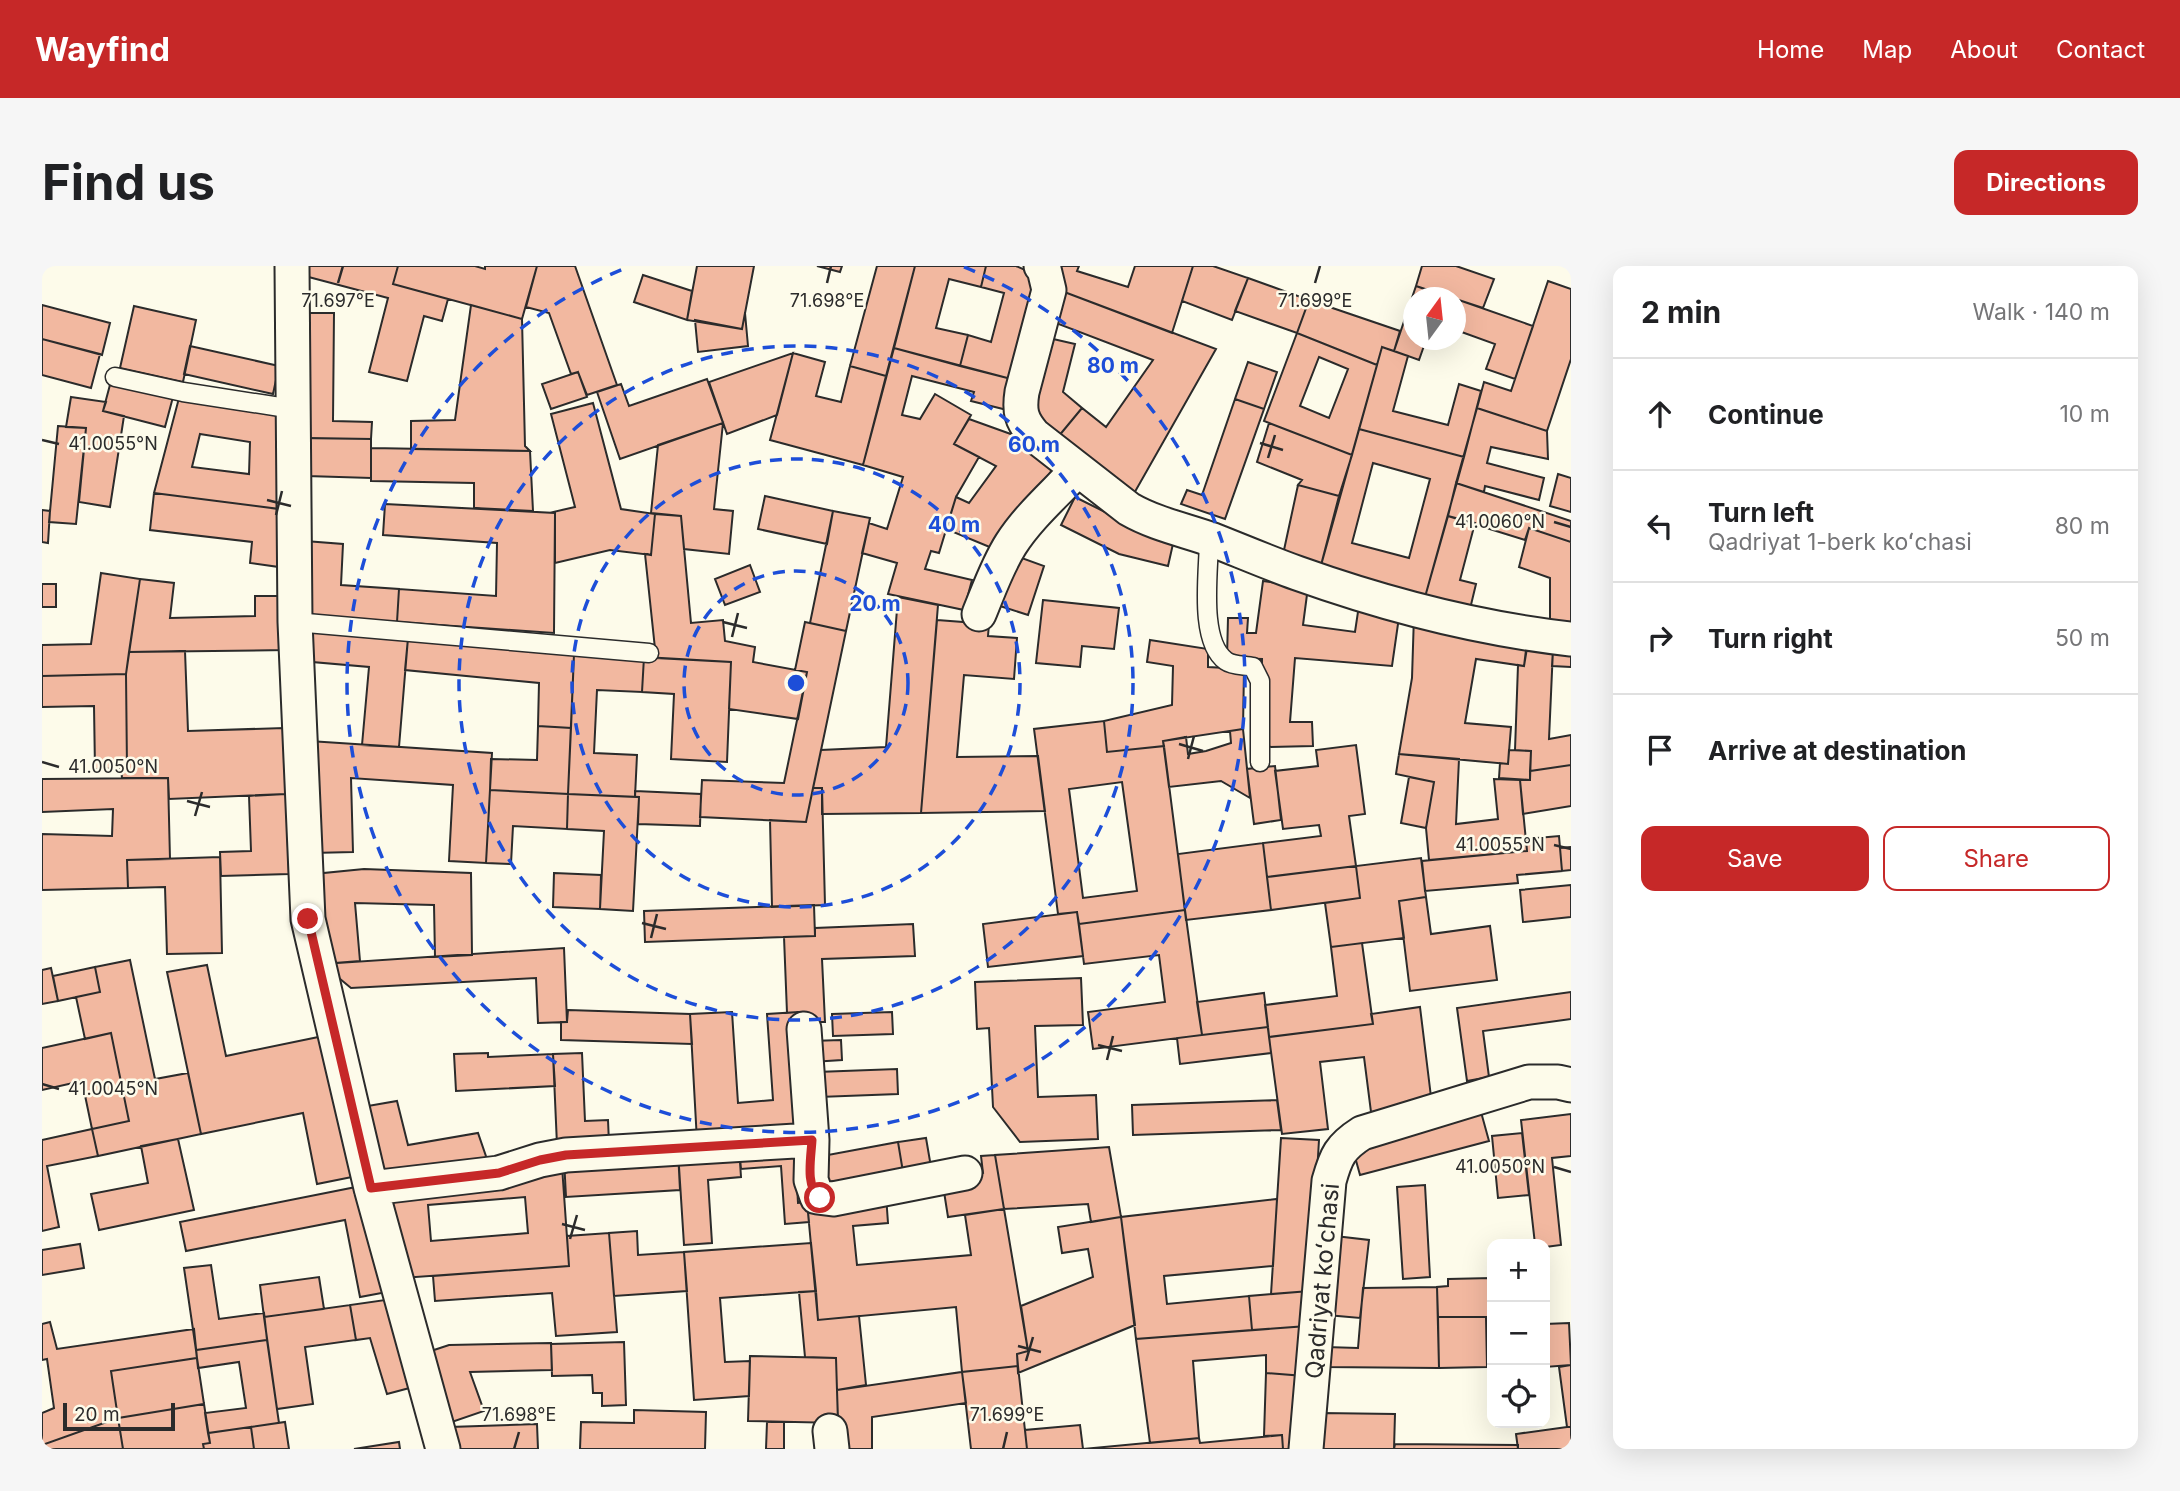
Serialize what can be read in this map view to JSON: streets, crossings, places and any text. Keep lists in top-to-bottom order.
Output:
{
  "streets": {
    "street": ["Qadriyat koʻchasi"]
  },
  "scale_bar": "20 m",
  "north": "top",
  "page": {
    "header": "Wayfind",
    "nav": [
      "Home",
      "Map",
      "About",
      "Contact"
    ],
    "buttons": [
      "Directions",
      ["Save", "Share"]
    ],
    "title": "Find us",
    "heading": ["2 min", "Walk · 140 m"],
    "list": [
      ["Continue", "10 m"],
      ["Turn left", "Qadriyat 1-berk koʻchasi", "80 m"],
      ["Turn right", "50 m"],
      "Arrive at destination"
    ],
    "map_buttons": ["+", "−"],
    "scale": "20 m"
  },
  "coordinates": [
    "71.699°E",
    "71.697°E",
    "71.698°E",
    "41.0055°N",
    "41.0060°N",
    "41.0050°N",
    "41.0045°N"
  ],
  "rings": [
    "80 m",
    "60 m",
    "40 m",
    "20 m"
  ]
}
